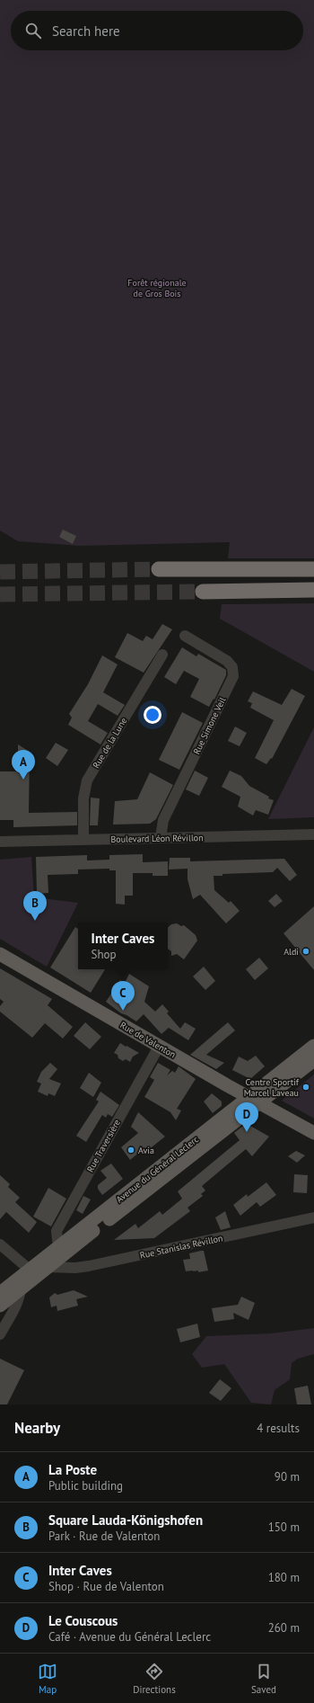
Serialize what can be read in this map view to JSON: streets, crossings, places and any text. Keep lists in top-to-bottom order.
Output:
{
  "streets": {
    "main road": ["Rue de Valenton", "Avenue du Général Leclerc"],
    "street": [
      "Rue Simone Veil",
      "Rue de la Lune",
      "Boulevard Léon Révillon",
      "Rue Traversière",
      "Rue Stanislas Révillon"
    ]
  },
  "crossings": [
    ["Rue Simone Veil", "Boulevard Léon Révillon"],
    ["Rue de la Lune", "Boulevard Léon Révillon"],
    ["Rue de Valenton", "Rue Traversière"],
    ["Rue de Valenton", "Avenue du Général Leclerc"],
    ["Rue Traversière", "Avenue du Général Leclerc"],
    ["Avenue du Général Leclerc", "Rue Stanislas Révillon"]
  ],
  "parks": ["Forêt régionale de Gros Bois"],
  "places": ["Aldi", "Centre Sportif Marcel Laveau", "Avia"],
  "page": {
    "search": "Search here",
    "pins": [
      "A",
      "B",
      "C",
      "D"
    ],
    "popup": ["Inter Caves", "Shop"],
    "heading": ["Nearby", "4 results"],
    "list": [
      {
        "mark": "A",
        "name": "La Poste",
        "note": "Public building",
        "value": "90 m"
      },
      {
        "mark": "B",
        "name": "Square Lauda-Königshofen",
        "note": "Park · Rue de Valenton",
        "value": "150 m"
      },
      {
        "mark": "C",
        "name": "Inter Caves",
        "note": "Shop · Rue de Valenton",
        "value": "180 m"
      },
      {
        "mark": "D",
        "name": "Le Couscous",
        "note": "Café · Avenue du Général Leclerc",
        "value": "260 m"
      }
    ],
    "nav": ["Map", "Directions", "Saved"]
  }
}
